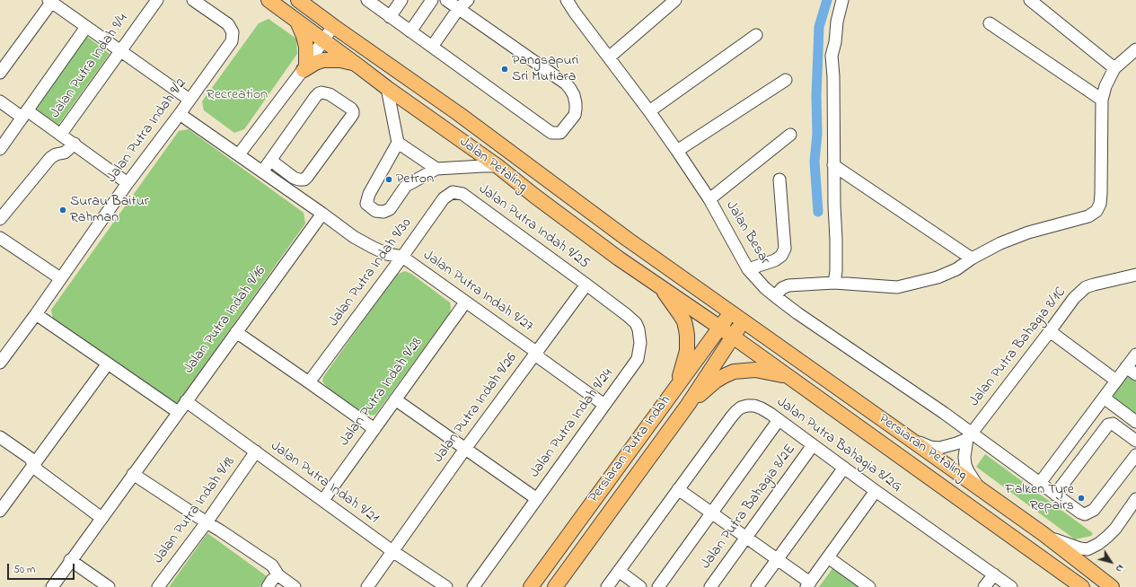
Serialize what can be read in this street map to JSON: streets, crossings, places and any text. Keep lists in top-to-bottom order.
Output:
{
  "streets": {
    "main road": ["Jalan Petaling", "Persiaran Petaling", "Persiaran Putra Indah"],
    "street": [
      "Jalan Putra Indah 9/4",
      "Jalan Putra Indah 9/2",
      "Jalan Putra Indah 9/25",
      "Jalan Besar",
      "Jalan Putra Indah 9/30",
      "Jalan Putra Indah 9/27",
      "Jalan Putra Indah 9/16",
      "Jalan Putra Bahagia 8/1C",
      "Jalan Putra Indah 9/28",
      "Jalan Putra Indah 9/26",
      "Jalan Putra Indah 9/24",
      "Jalan Putra Bahagia 8/2G",
      "Jalan Putra Indah 9/21",
      "Jalan Putra Bahagia 8/2E",
      "Jalan Putra Indah 9/18"
    ]
  },
  "crossings": [
    ["Jalan Petaling", "Persiaran Petaling"],
    ["Jalan Petaling", "Persiaran Putra Indah"],
    ["Jalan Putra Indah 9/25", "Jalan Putra Indah 9/30"],
    ["Jalan Putra Indah 9/25", "Jalan Putra Indah 9/26"],
    ["Jalan Putra Indah 9/25", "Jalan Putra Indah 9/24"],
    ["Jalan Besar", "Jalan Putra Bahagia 8/1C"],
    ["Jalan Putra Indah 9/30", "Jalan Putra Indah 9/27"],
    ["Jalan Putra Indah 9/27", "Jalan Putra Indah 9/28"],
    ["Jalan Putra Indah 9/27", "Jalan Putra Indah 9/26"],
    ["Jalan Putra Indah 9/27", "Jalan Putra Indah 9/24"],
    ["Jalan Putra Indah 9/16", "Jalan Putra Indah 9/21"],
    ["Jalan Putra Indah 9/28", "Jalan Putra Indah 9/21"],
    ["Jalan Putra Indah 9/26", "Jalan Putra Indah 9/24"],
    ["Jalan Putra Indah 9/26", "Jalan Putra Indah 9/21"],
    ["Jalan Putra Bahagia 8/2G", "Jalan Putra Bahagia 8/2E"],
    ["Persiaran Petaling", "Persiaran Putra Indah"],
    ["Jalan Putra Indah 9/21", "Jalan Putra Indah 9/18"]
  ],
  "parks": ["Recreation"],
  "places": [
    "Pangsapuri Sri Mutiara",
    "Petron",
    "Surau Baitur Rahman",
    "Falken Tyre Repairs"
  ],
  "scale_bar": "50 m",
  "north": "bottom right"
}
